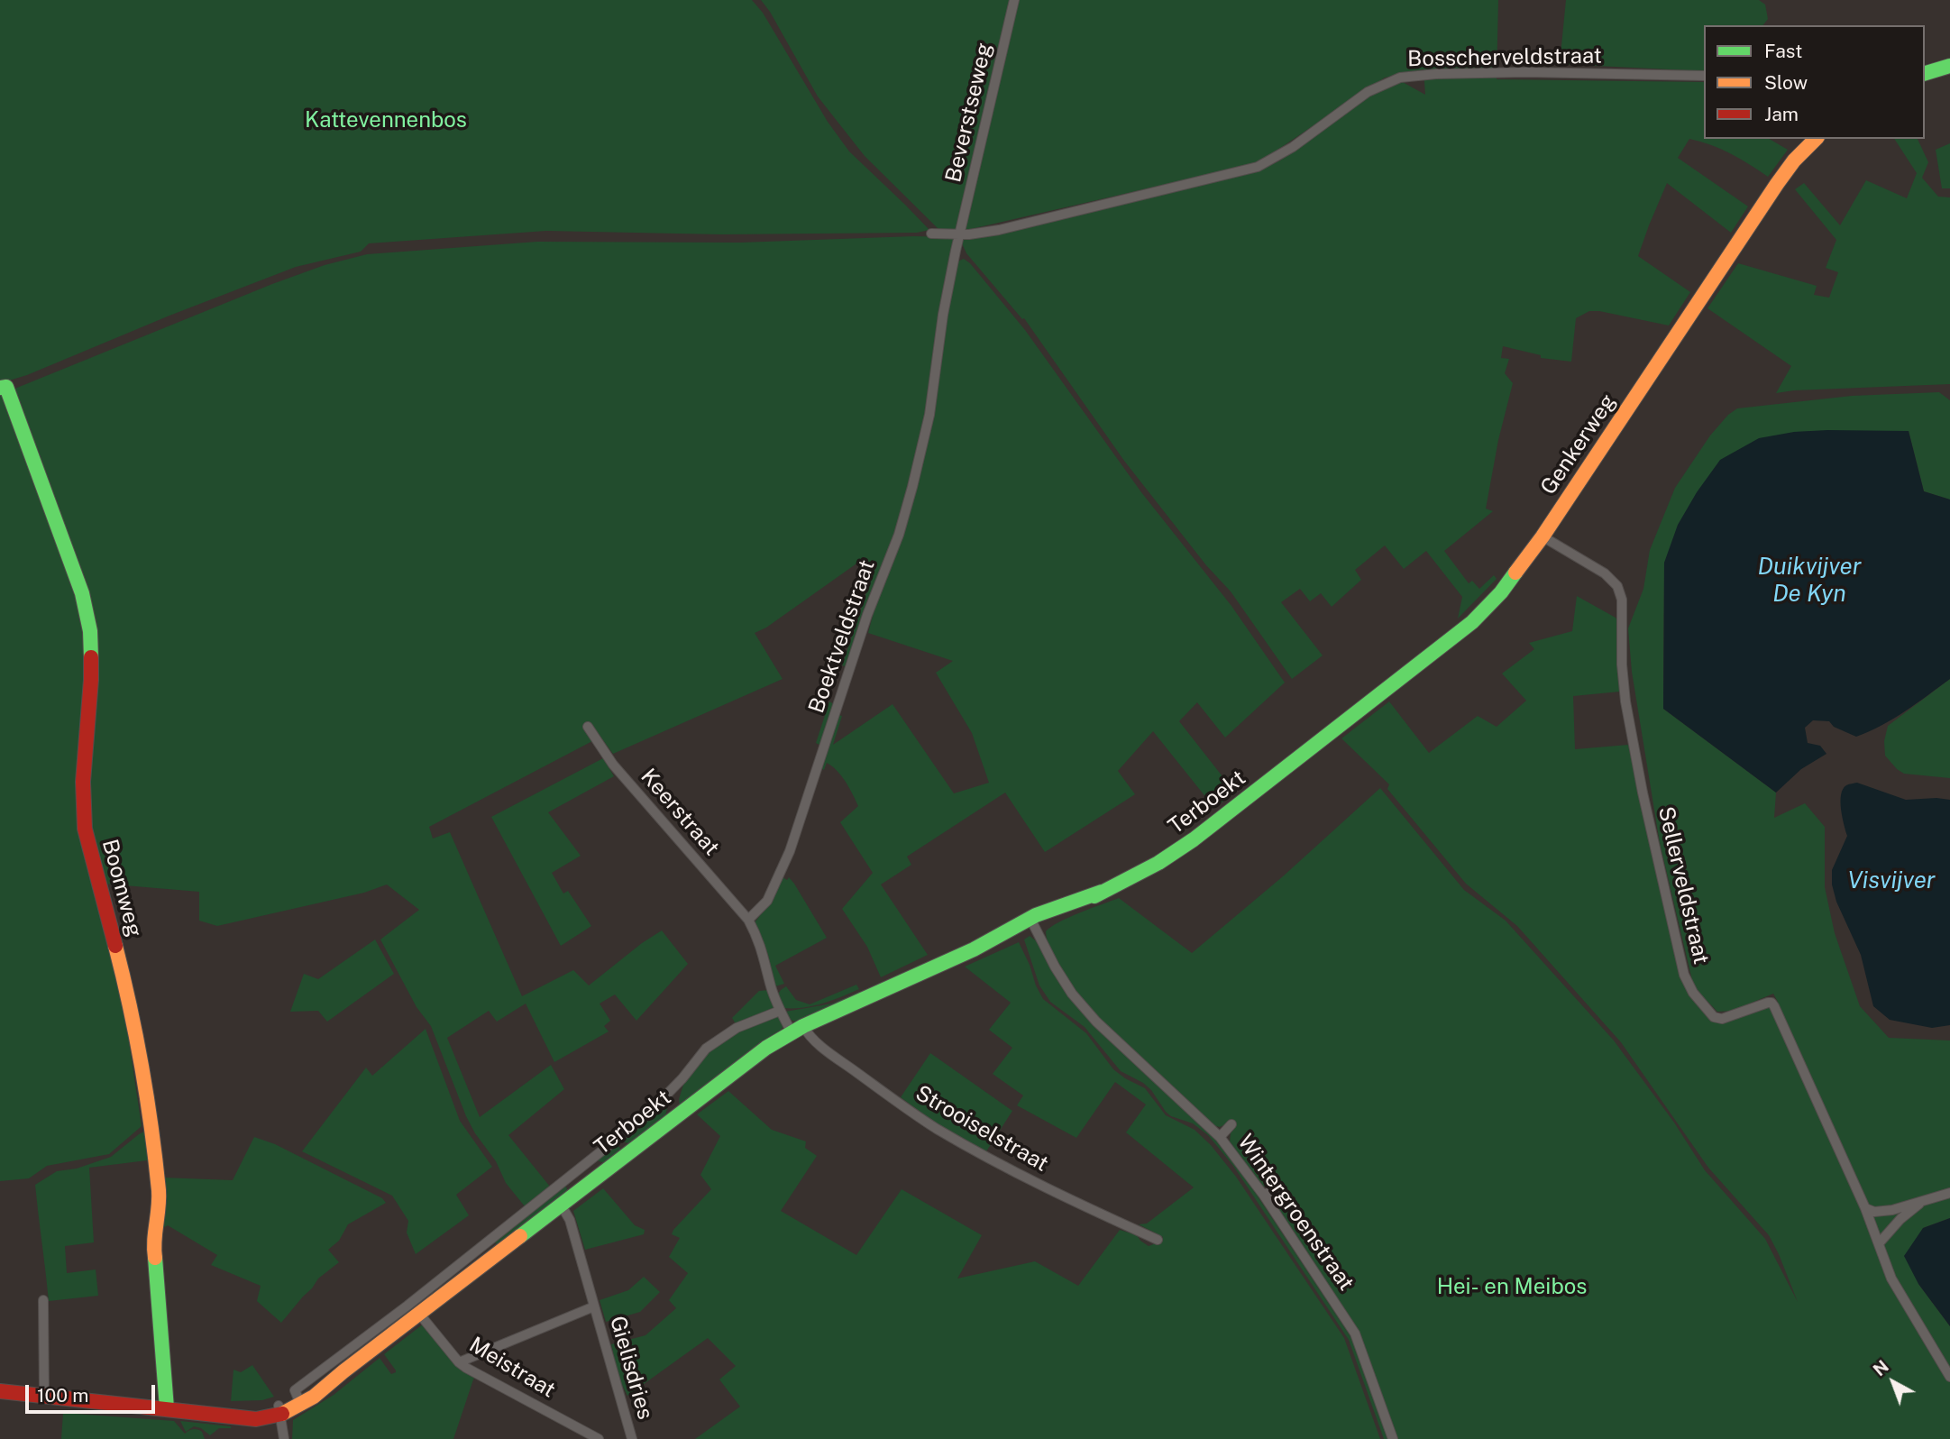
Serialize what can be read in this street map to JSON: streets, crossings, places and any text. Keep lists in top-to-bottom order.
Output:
{
  "streets": {
    "main road": ["Genkerweg", "Terboekt", "Boomweg"],
    "street": [
      "Bosscherveldstraat",
      "Beverstseweg",
      "Boektveldstraat",
      "Keerstraat",
      "Sellerveldstraat",
      "Strooiselstraat",
      "Wintergroenstraat",
      "Meistraat",
      "Gielisdries"
    ]
  },
  "crossings": [
    ["Bosscherveldstraat", "Beverstseweg"],
    ["Bosscherveldstraat", "Boektveldstraat"],
    ["Beverstseweg", "Boektveldstraat"],
    ["Genkerweg", "Terboekt"],
    ["Genkerweg", "Sellerveldstraat"],
    ["Boektveldstraat", "Keerstraat"],
    ["Terboekt", "Boomweg"],
    ["Terboekt", "Strooiselstraat"],
    ["Terboekt", "Wintergroenstraat"],
    ["Terboekt", "Meistraat"],
    ["Terboekt", "Gielisdries"],
    ["Meistraat", "Gielisdries"]
  ],
  "water": ["Duikvijver De Kyn", "Visvijver"],
  "parks": ["Kattevennenbos", "Hei- en Meibos"],
  "legend": ["Fast", "Slow", "Jam"],
  "scale_bar": "100 m",
  "north": "top left"
}
